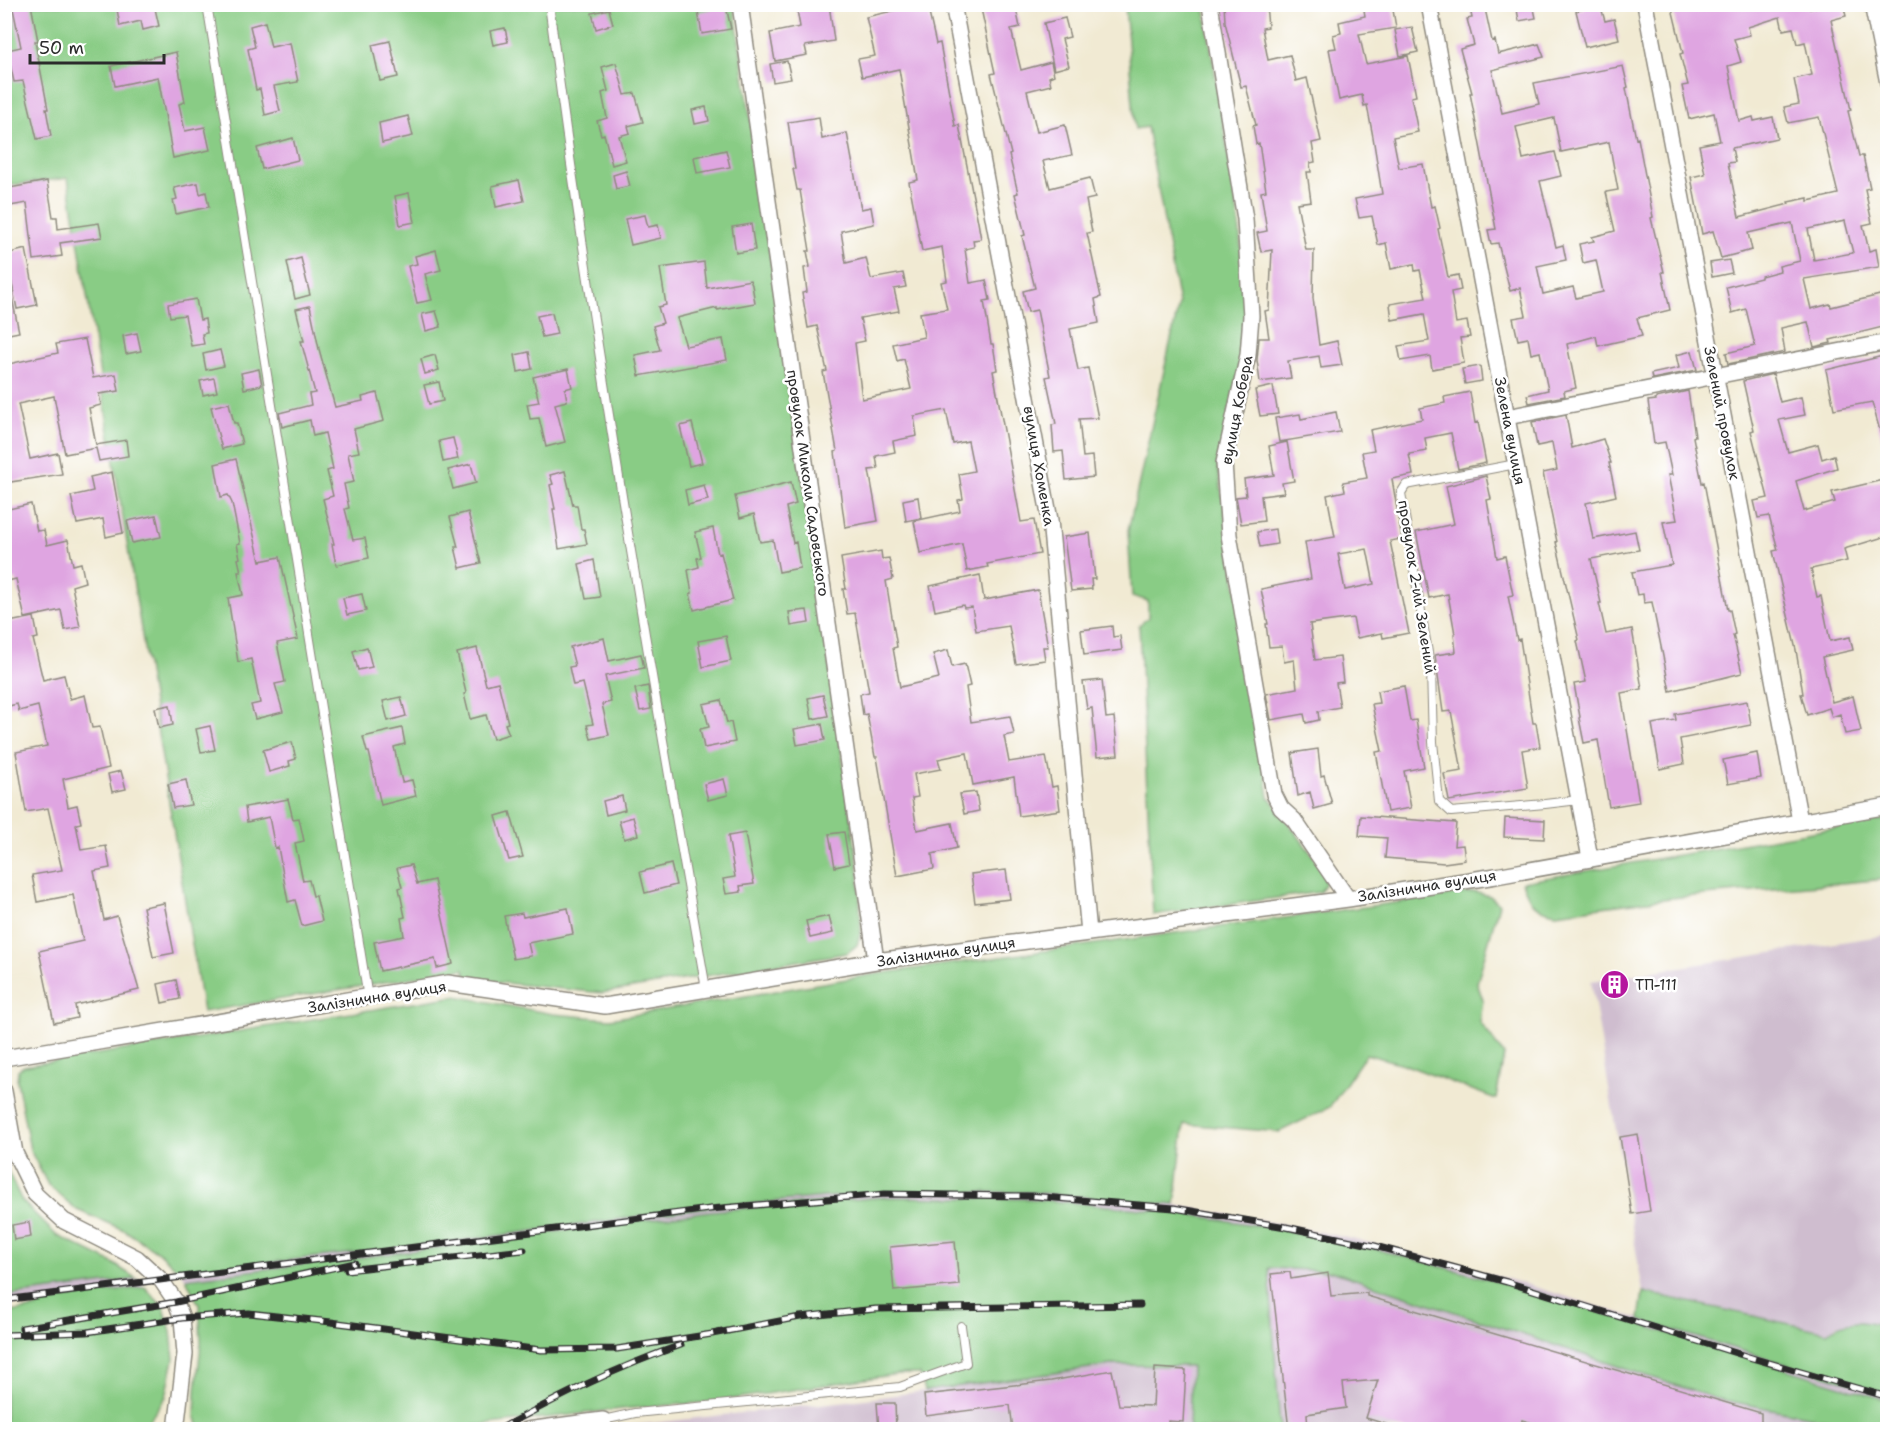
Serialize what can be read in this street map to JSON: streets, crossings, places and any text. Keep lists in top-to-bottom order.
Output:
{
  "streets": {
    "street": [
      "вулиця Кобера",
      "Зелений провулок",
      "Зелена вулиця",
      "вулиця Хоменка",
      "провулок Миколи Садовського",
      "Залізнична вулиця"
    ],
    "lane": ["провулок 2-ий Зелений"]
  },
  "crossings": [
    ["вулиця Кобера", "Залізнична вулиця"],
    ["Зелений провулок", "Залізнична вулиця"],
    ["Зелена вулиця", "провулок 2-ий Зелений"],
    ["Зелена вулиця", "Залізнична вулиця"],
    ["вулиця Хоменка", "Залізнична вулиця"],
    ["провулок Миколи Садовського", "Залізнична вулиця"]
  ],
  "places": {
    "building": ["ТП-111"]
  },
  "scale_bar": "50 m"
}
